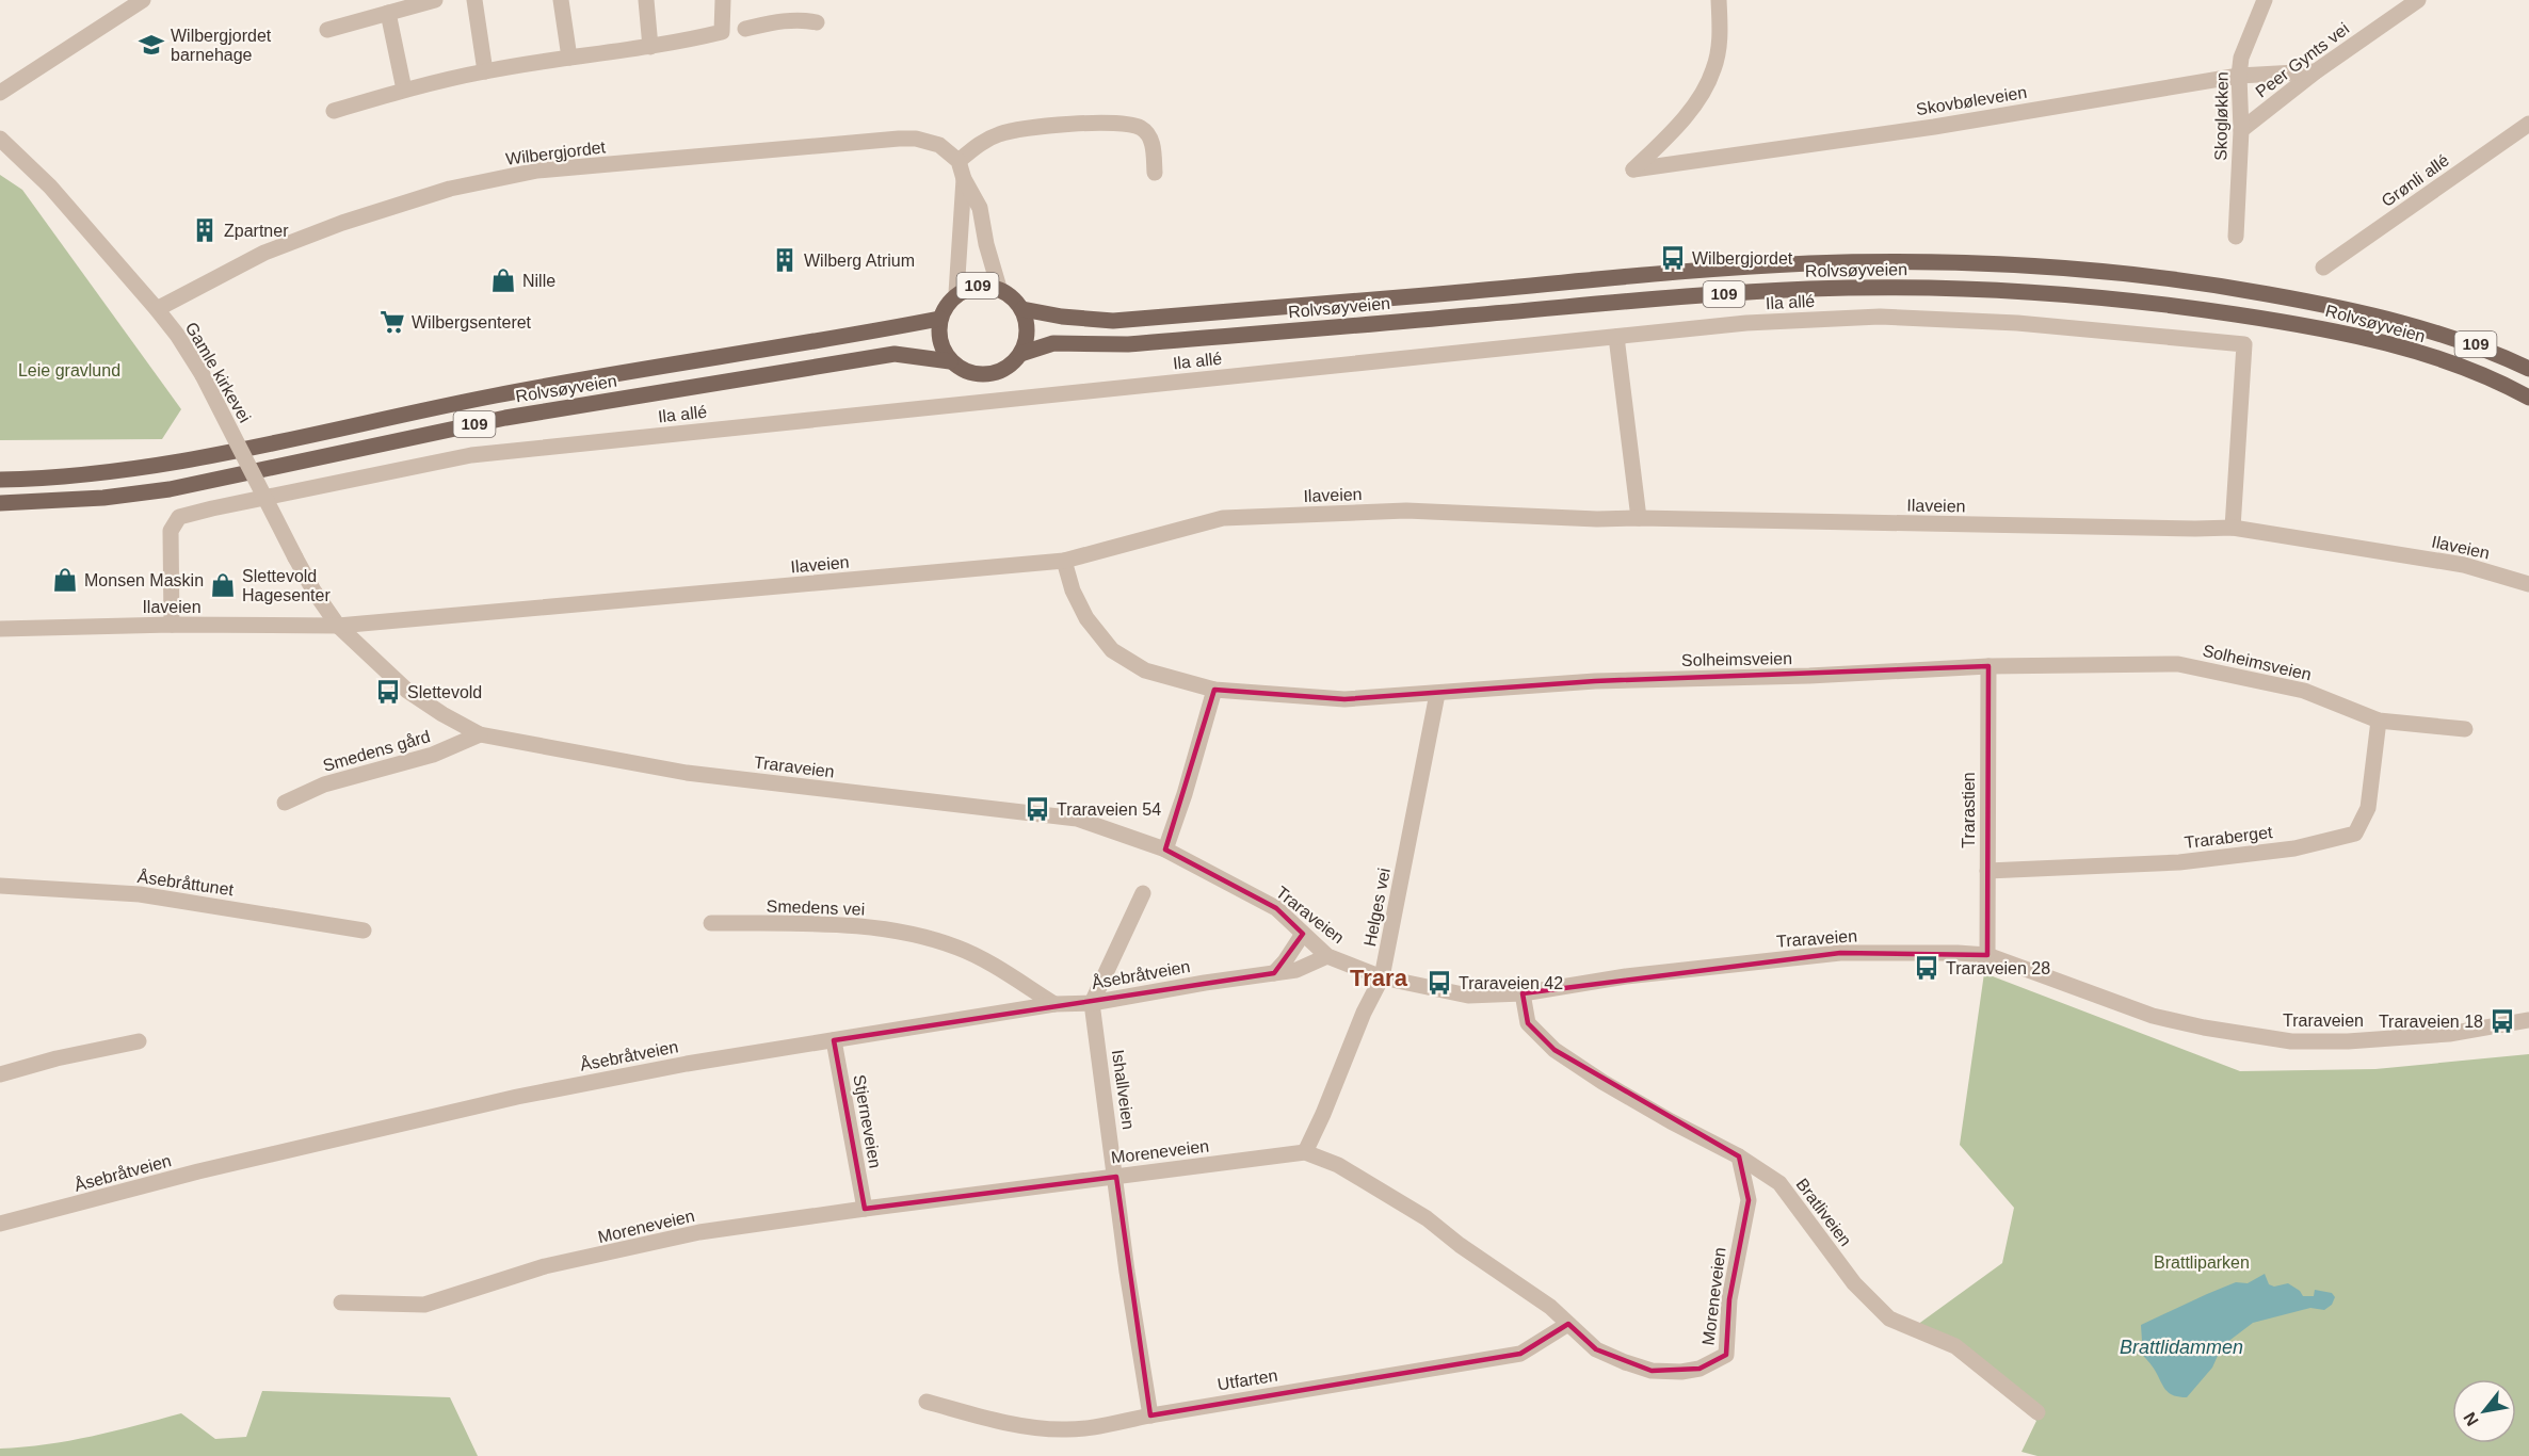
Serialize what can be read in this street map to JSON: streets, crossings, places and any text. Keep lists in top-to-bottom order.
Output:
{
  "streets": {
    "main road": ["Rolvsøyveien", "109"],
    "street": [
      "Peer Gynts vei",
      "Skovbøleveien",
      "Skogløkken",
      "Wilbergjordet",
      "Grønli allé",
      "Ila allé",
      "Gamle kirkevei",
      "Ilaveien",
      "Solheimsveien",
      "Smedens gård",
      "Traraveien",
      "Trarastien",
      "Traraberget",
      "Åsebråttunet",
      "Smedens vei",
      "Helges vei",
      "Åsebråtveien",
      "Ishallveien",
      "Stjerneveien",
      "Moreneveien",
      "Bratliveien",
      "Utfarten"
    ]
  },
  "crossings": [
    ["Peer Gynts vei", "Skovbøleveien"],
    ["Peer Gynts vei", "Skogløkken"],
    ["Skovbøleveien", "Skogløkken"],
    ["Wilbergjordet", "Gamle kirkevei"],
    ["Rolvsøyveien", "109"],
    ["Ila allé", "Ilaveien"],
    ["Gamle kirkevei", "Ilaveien"],
    ["Gamle kirkevei", "Traraveien"],
    ["Ilaveien", "Solheimsveien"],
    ["Ilaveien", "Traraveien"],
    ["Solheimsveien", "Trarastien"],
    ["Solheimsveien", "Traraberget"],
    ["Solheimsveien", "Helges vei"],
    ["Smedens gård", "Traraveien"],
    ["Traraveien", "Trarastien"],
    ["Traraveien", "Helges vei"],
    ["Traraveien", "Åsebråtveien"],
    ["Traraveien", "Bratliveien"],
    ["Trarastien", "Traraberget"],
    ["Smedens vei", "Åsebråtveien"],
    ["Helges vei", "Moreneveien"],
    ["Åsebråtveien", "Ishallveien"],
    ["Åsebråtveien", "Stjerneveien"],
    ["Ishallveien", "Moreneveien"],
    ["Ishallveien", "Utfarten"],
    ["Stjerneveien", "Moreneveien"],
    ["Moreneveien", "Bratliveien"],
    ["Moreneveien", "Utfarten"]
  ],
  "districts": ["Trara"],
  "water": ["Brattlidammen"],
  "parks": ["Leie gravlund", "Brattliparken"],
  "places": {
    "school or university": ["Wilbergjordet barnehage"],
    "building": ["Zpartner", "Wilberg Atrium"],
    "bus stop": [
      "Wilbergjordet",
      "Slettevold",
      "Traraveien 54",
      "Traraveien 28",
      "Traraveien 42",
      "Traraveien 18"
    ],
    "shop": ["Nille", "Monsen Maskin", "Slettevold Hagesenter"],
    "supermarket": ["Wilbergsenteret"]
  },
  "north": "bottom left"
}
